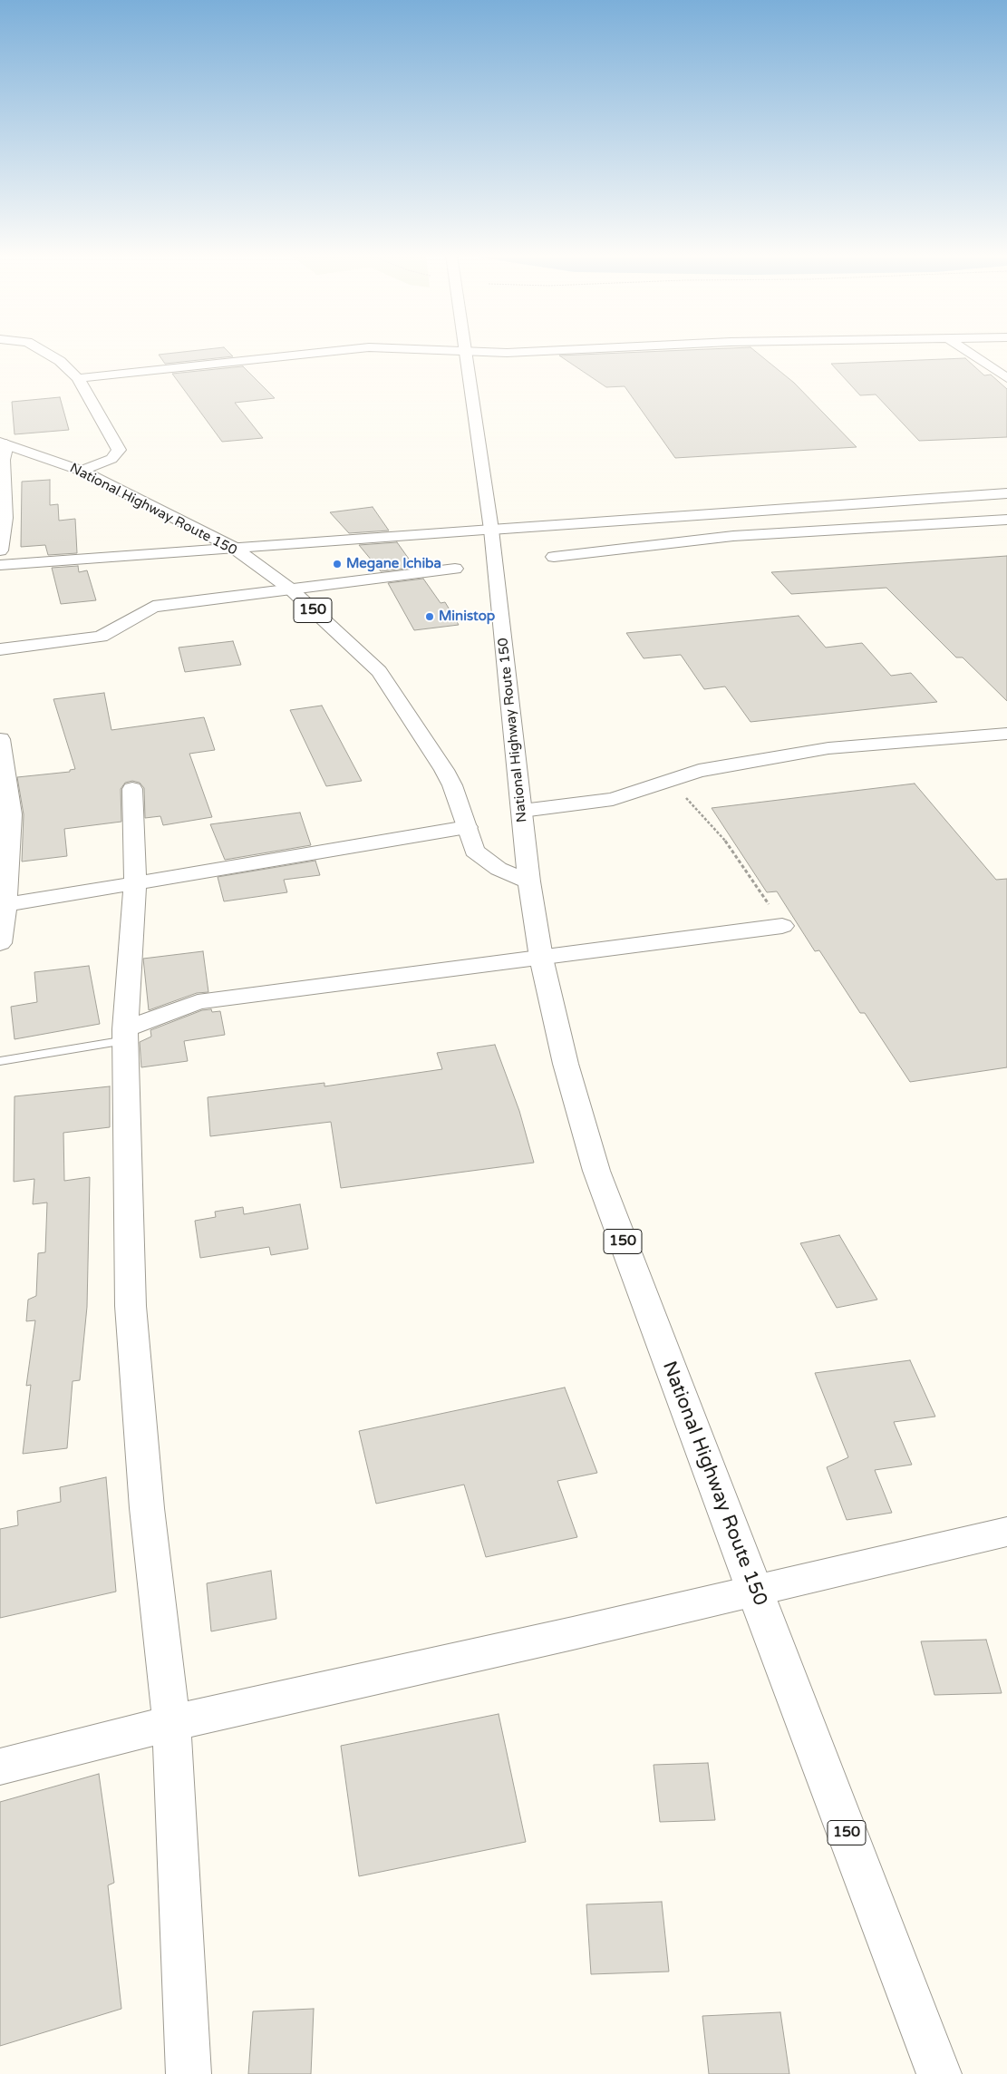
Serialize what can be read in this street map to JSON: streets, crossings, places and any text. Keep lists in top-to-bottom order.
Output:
{
  "streets": {
    "main road": ["National Highway Route 150", "150"]
  },
  "places": ["Megane Ichiba", "Ministop"]
}
